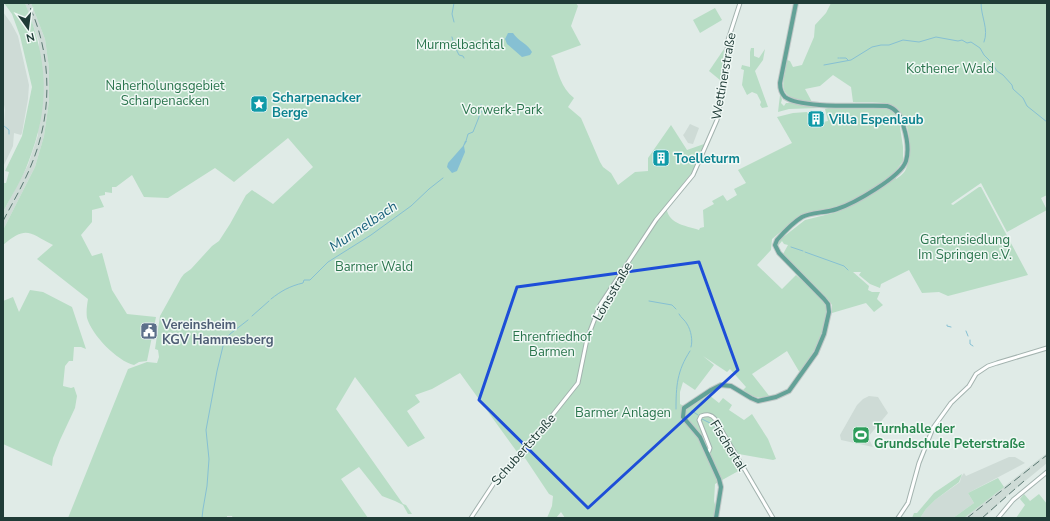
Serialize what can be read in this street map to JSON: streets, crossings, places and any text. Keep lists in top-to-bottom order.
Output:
{
  "streets": {
    "street": [
      "Wettinerstraße",
      "Lönsstraße",
      "Fischertal",
      "Schubertstraße"
    ]
  },
  "crossings": [
    ["Wettinerstraße", "Lönsstraße"],
    ["Lönsstraße", "Schubertstraße"]
  ],
  "water": ["Murmelbach"],
  "parks": [
    "Murmelbachtal",
    "Kothener Wald",
    "Naherholungsgebiet Scharpenacken",
    "Vorwerk-Park",
    "Gartensiedlung Im Springen e.V.",
    "Barmer Wald",
    "Ehrenfriedhof Barmen",
    "Barmer Anlagen"
  ],
  "places": {
    "place": ["Scharpenacker Berge"],
    "building": ["Villa Espenlaub", "Toelleturm"],
    "public building": ["Vereinsheim KGV Hammesberg"],
    "sports": ["Turnhalle der Grundschule Peterstraße"]
  },
  "north": "bottom"
}
